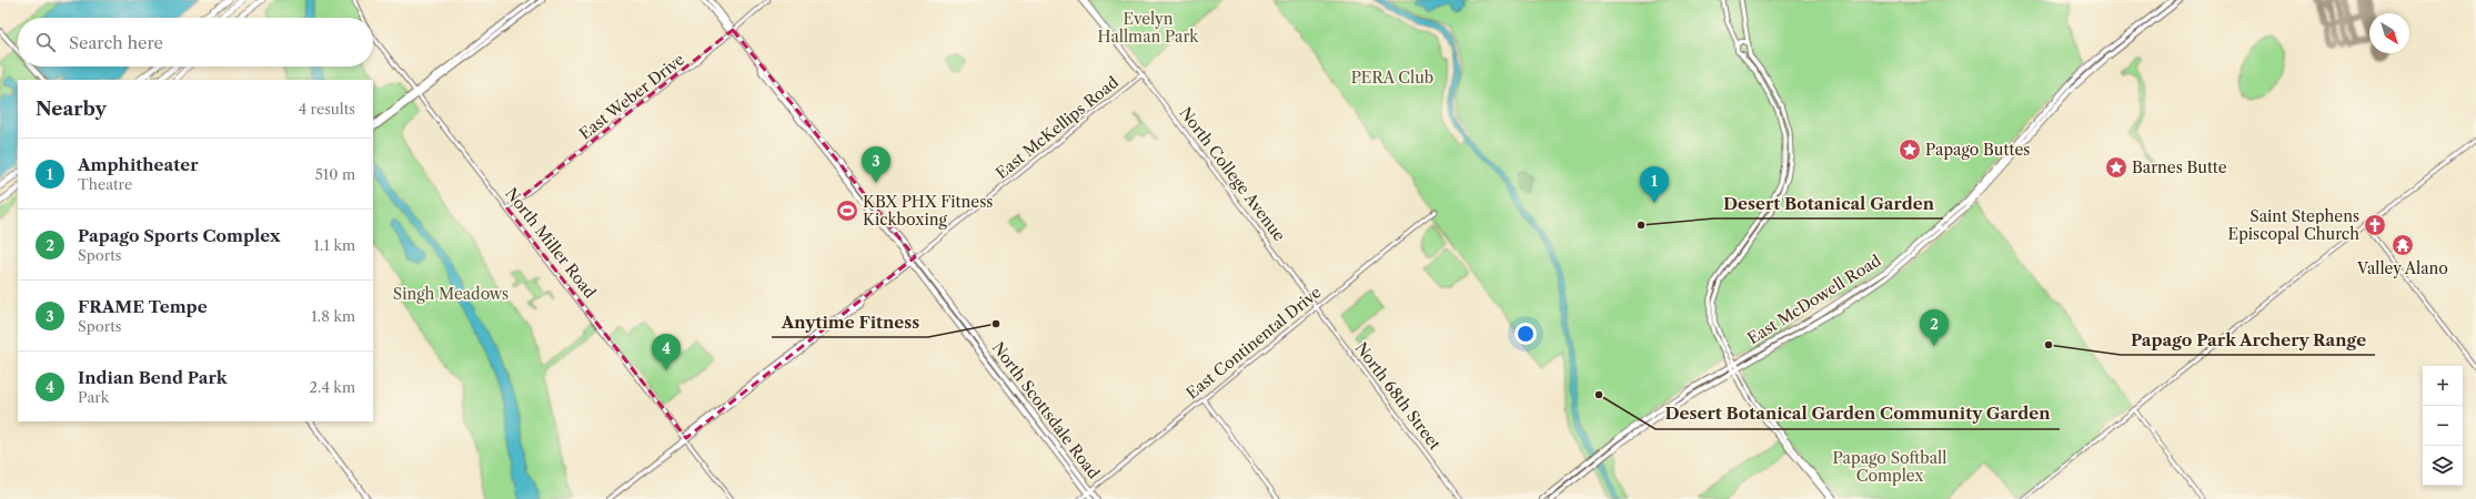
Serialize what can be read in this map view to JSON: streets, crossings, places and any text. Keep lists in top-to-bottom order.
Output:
{
  "streets": {
    "main road": ["East McKellips Road", "East McDowell Road", "North Scottsdale Road"],
    "street": [
      "East Weber Drive",
      "North College Avenue",
      "North Miller Road",
      "East Continental Drive",
      "North 68th Street"
    ]
  },
  "crossings": [
    ["East Weber Drive", "North Miller Road"],
    ["East Weber Drive", "North Scottsdale Road"],
    ["East McKellips Road", "North College Avenue"],
    ["East McKellips Road", "North Miller Road"],
    ["East McKellips Road", "North Scottsdale Road"],
    ["North College Avenue", "East Continental Drive"],
    ["North College Avenue", "North 68th Street"],
    ["East Continental Drive", "North 68th Street"],
    ["East Continental Drive", "North Scottsdale Road"]
  ],
  "parks": [
    "Evelyn Hallman Park",
    "PERA Club",
    "Singh Meadows",
    "Papago Softball Complex"
  ],
  "places": {
    "place": ["Papago Buttes", "Barnes Butte"],
    "sports": ["KBX PHX Fitness Kickboxing"],
    "other": [
      "Desert Botanical Garden",
      "Anytime Fitness",
      "Papago Park Archery Range",
      "Desert Botanical Garden Community Garden"
    ],
    "church": ["Saint Stephens Episcopal Church"],
    "temple": ["Valley Alano"]
  },
  "north": "bottom right",
  "page": {
    "search": "Search here",
    "heading": ["Nearby", "4 results"],
    "list": [
      {
        "mark": "1",
        "name": "Amphitheater",
        "note": "Theatre",
        "value": "510 m"
      },
      {
        "mark": "2",
        "name": "Papago Sports Complex",
        "note": "Sports",
        "value": "1.1 km"
      },
      {
        "mark": "3",
        "name": "FRAME Tempe",
        "note": "Sports",
        "value": "1.8 km"
      },
      {
        "mark": "4",
        "name": "Indian Bend Park",
        "note": "Park",
        "value": "2.4 km"
      }
    ],
    "pins": [
      "3",
      "1",
      "2",
      "4"
    ],
    "map_buttons": ["+", "−"]
  }
}
